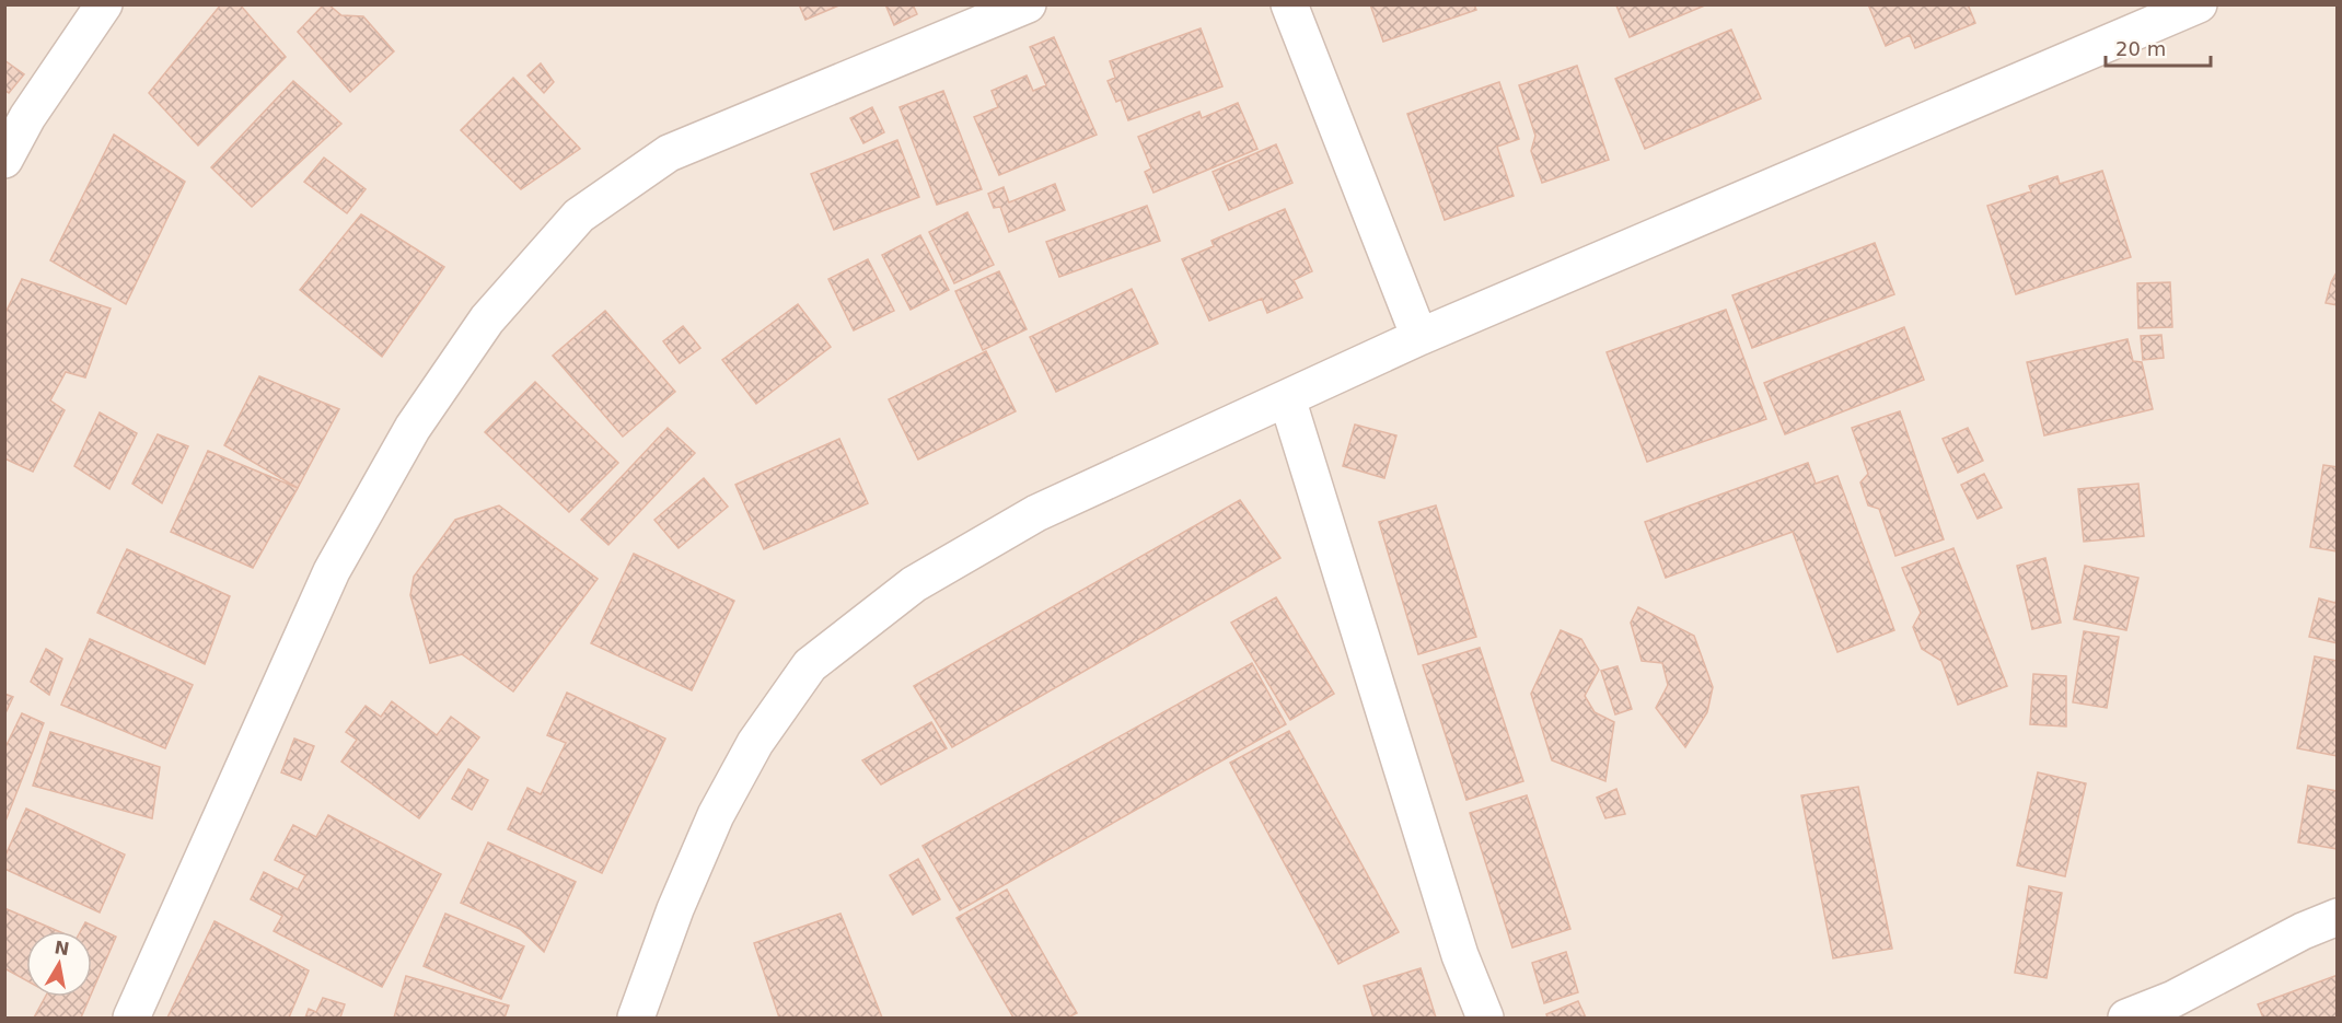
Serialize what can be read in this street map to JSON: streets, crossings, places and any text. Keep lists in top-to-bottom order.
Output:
{
  "scale_bar": "20 m",
  "north": "top"
}
